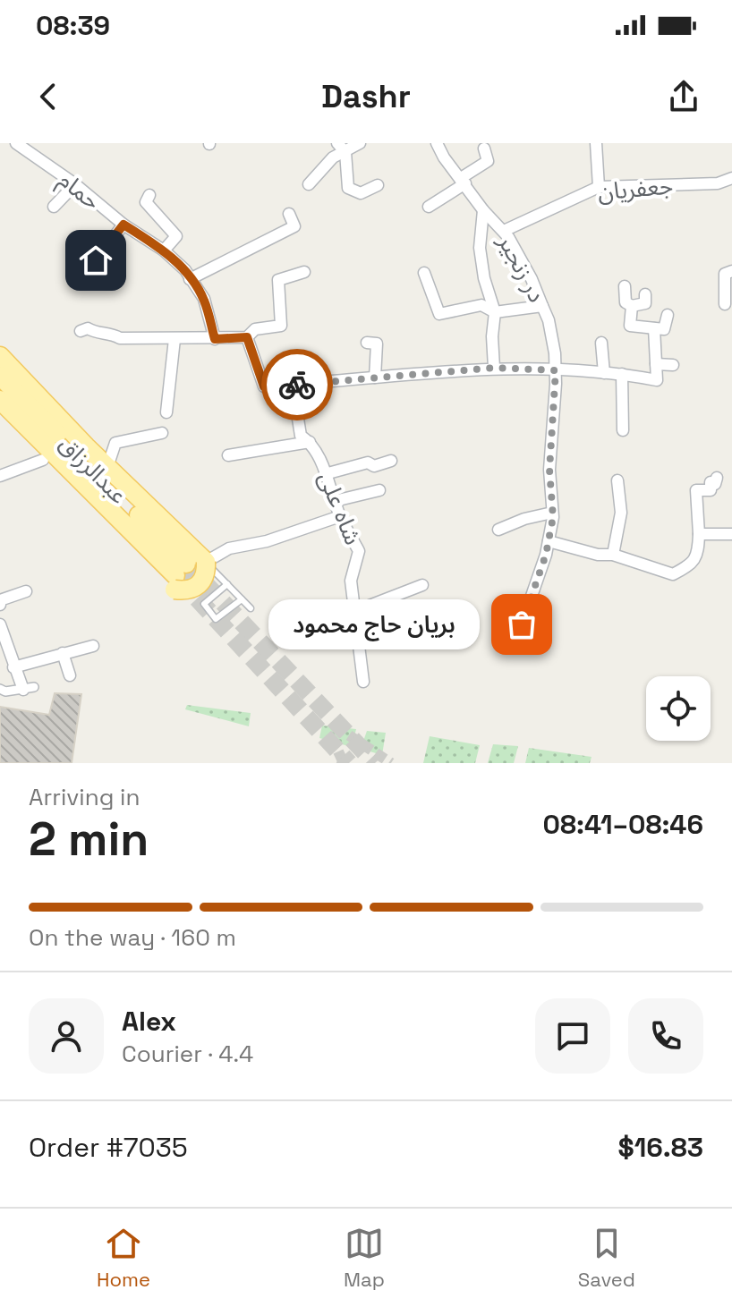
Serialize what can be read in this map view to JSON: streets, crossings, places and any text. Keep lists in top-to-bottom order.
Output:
{
  "streets": {
    "main road": ["عبدالرزاق"],
    "street": [
      "جعفریان",
      "حمام",
      "در زنجیر",
      "شاه علی"
    ]
  },
  "crossings": [
    ["جعفریان", "در زنجیر"]
  ],
  "places": ["بریان حاج محمود"],
  "page": {
    "status": "08:39",
    "header": "Dashr",
    "bubble": "بریان حاج محمود",
    "heading": ["2 min", "Arriving in", "08:41–08:46"],
    "panel": [
      "Alex",
      "Courier · 4.4",
      "Order #7035",
      "$16.83"
    ],
    "bar": "On the way · 160 m",
    "tabs": ["Home", "Map", "Saved"]
  }
}
